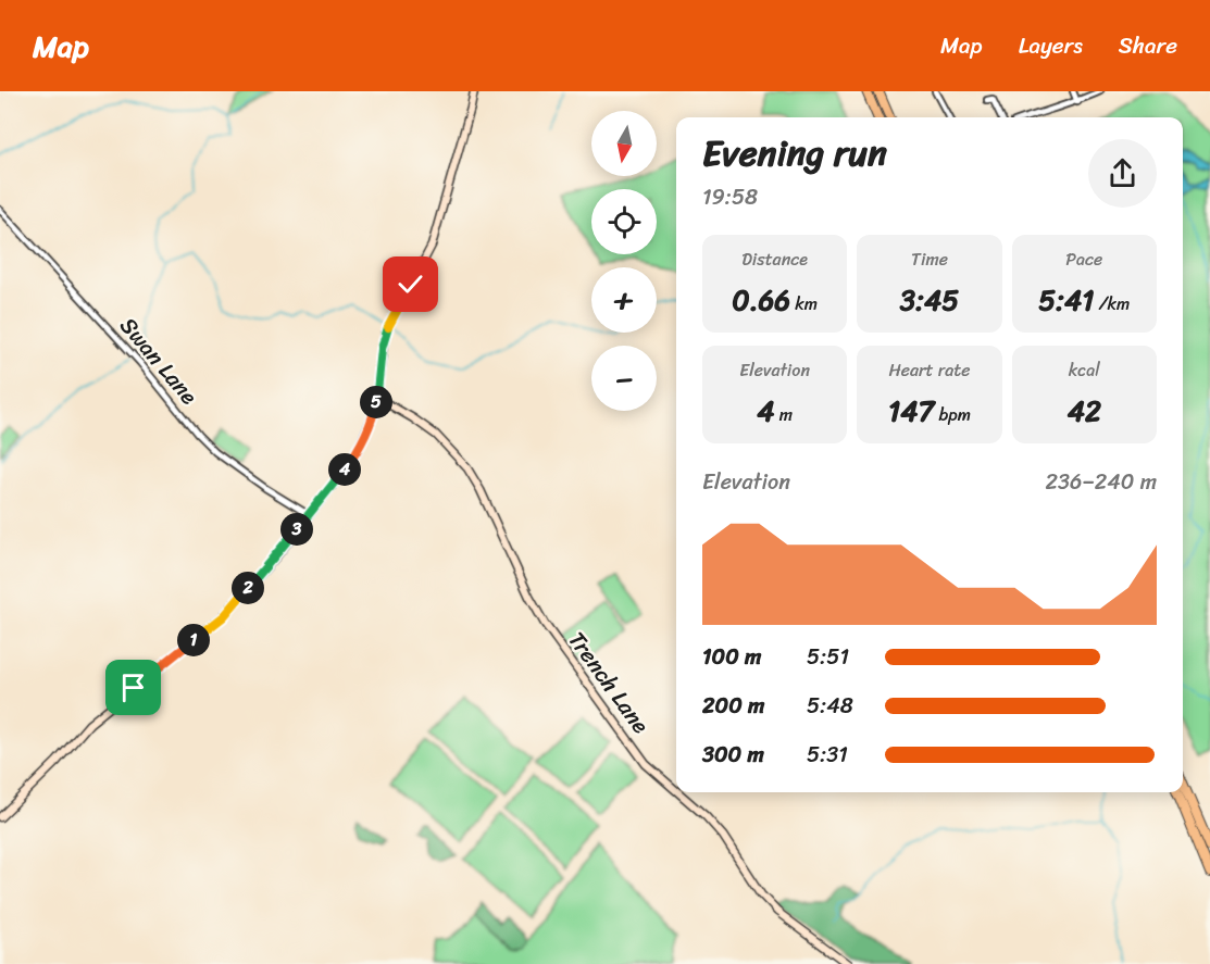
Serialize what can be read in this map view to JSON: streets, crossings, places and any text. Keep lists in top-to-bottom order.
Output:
{
  "streets": {
    "main road": ["Trench Lane"],
    "street": ["Swan Lane"]
  },
  "north": "bottom",
  "page": {
    "header": "Map",
    "nav": ["Map", "Layers", "Share"],
    "map_buttons": ["+", "−"],
    "heading": ["Evening run", "19:58"],
    "stats": [
      ["Distance", "0.66 km"],
      ["Time", "3:45"],
      ["Pace", "5:41 /km"],
      ["Elevation", "4 m"],
      ["Heart rate", "147 bpm"],
      ["kcal", "42"]
    ],
    "pins": [
      "5",
      "4",
      "3",
      "2",
      "1"
    ],
    "chart": ["Elevation", "236–240 m"],
    "list": [
      {
        "name": "100 m",
        "note": "5:51"
      },
      {
        "name": "200 m",
        "note": "5:48"
      },
      {
        "name": "300 m",
        "note": "5:31"
      }
    ]
  }
}
